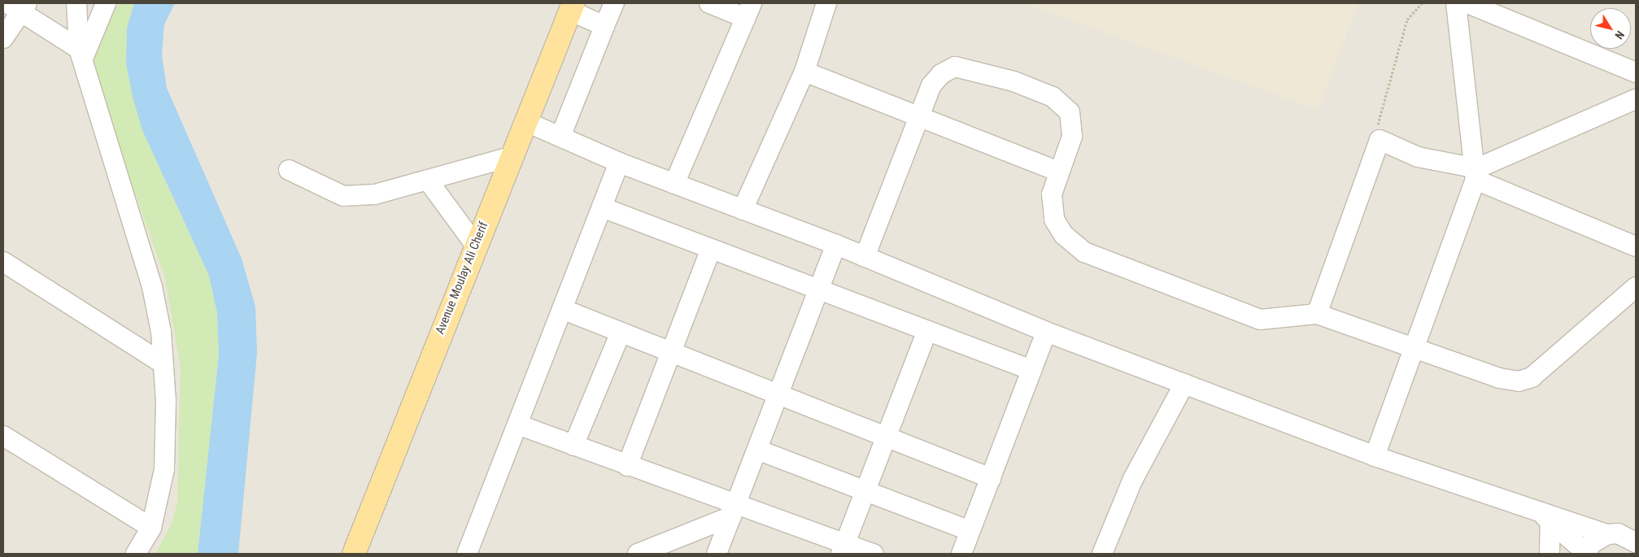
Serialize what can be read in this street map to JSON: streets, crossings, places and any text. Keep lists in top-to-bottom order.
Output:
{
  "streets": {
    "main road": ["Avenue Moulay Ali Cherif"]
  },
  "north": "bottom right"
}
